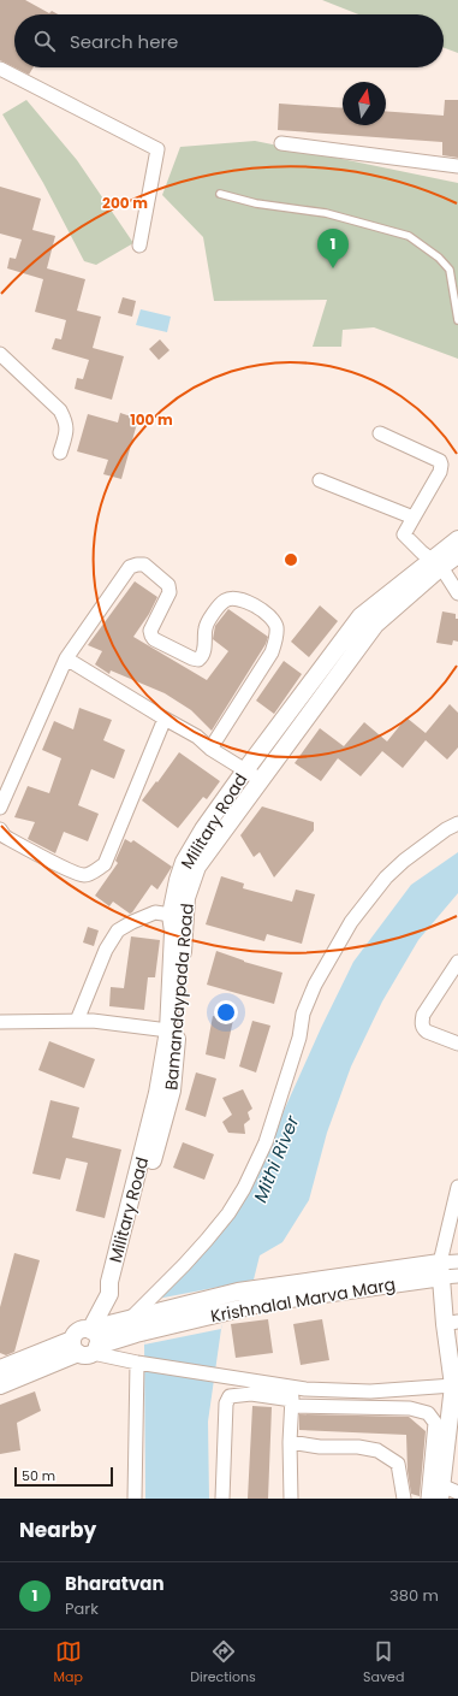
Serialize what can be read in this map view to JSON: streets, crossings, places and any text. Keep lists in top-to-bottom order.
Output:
{
  "streets": {
    "street": ["Military Road", "Bamandaypada Road", "Krishnalal Marva Marg"]
  },
  "crossings": [
    ["Military Road", "Bamandaypada Road"]
  ],
  "water": ["Mithi River"],
  "scale_bar": "50 m",
  "north": "top",
  "page": {
    "search": "Search here",
    "pins": "1",
    "scale": "50 m",
    "heading": "Nearby",
    "list": [
      {
        "mark": "1",
        "name": "Bharatvan",
        "note": "Park",
        "value": "380 m"
      }
    ],
    "nav": ["Map", "Directions", "Saved"]
  },
  "rings": ["200 m", "100 m"]
}
